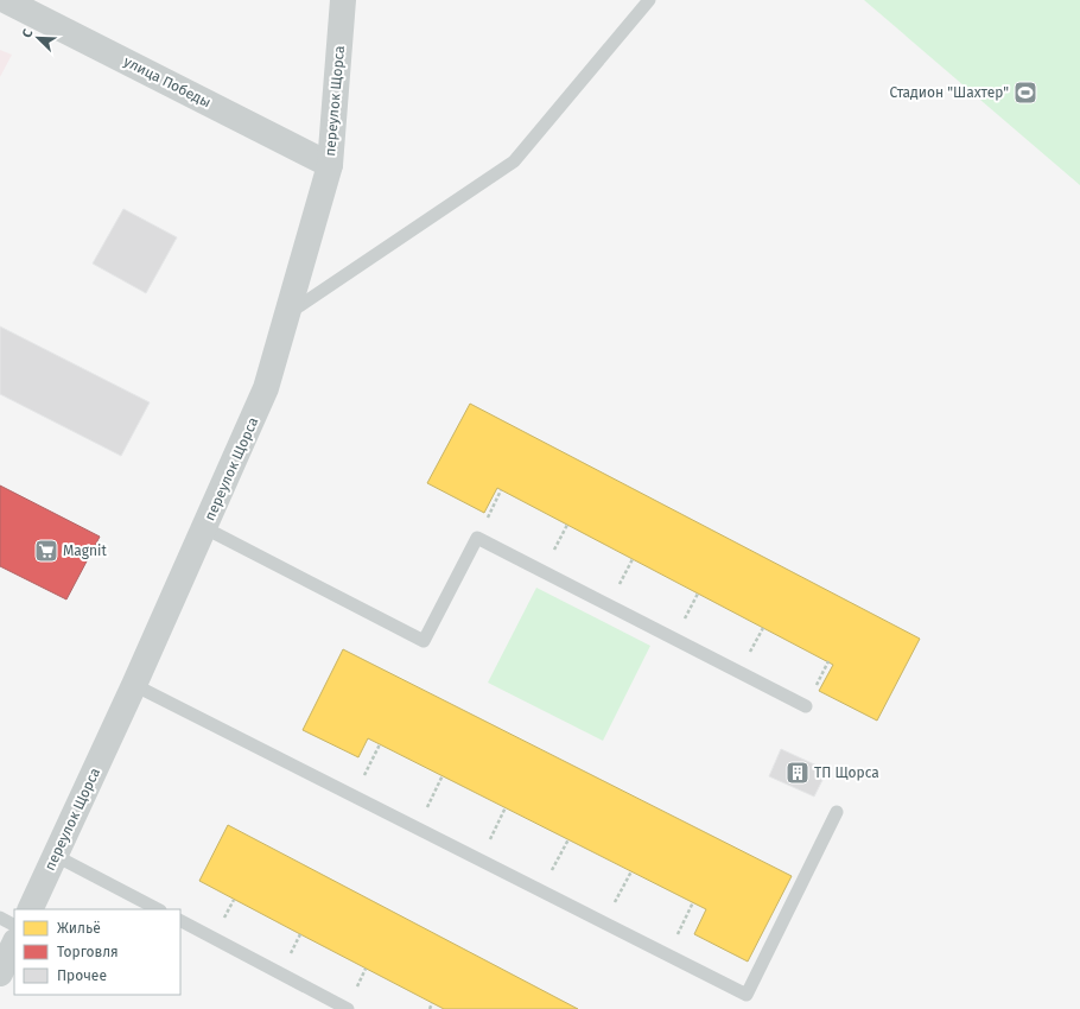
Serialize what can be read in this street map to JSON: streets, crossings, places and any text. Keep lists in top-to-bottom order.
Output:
{
  "streets": {
    "street": ["улица Победы", "переулок Щорса"]
  },
  "crossings": [
    ["улица Победы", "переулок Щорса"]
  ],
  "places": {
    "sports": ["Стадион \"Шахтер\""],
    "supermarket": ["Magnit"],
    "building": ["ТП Щорса"]
  },
  "legend": ["Жильё", "Торговля", "Прочее"],
  "north": "top left"
}
